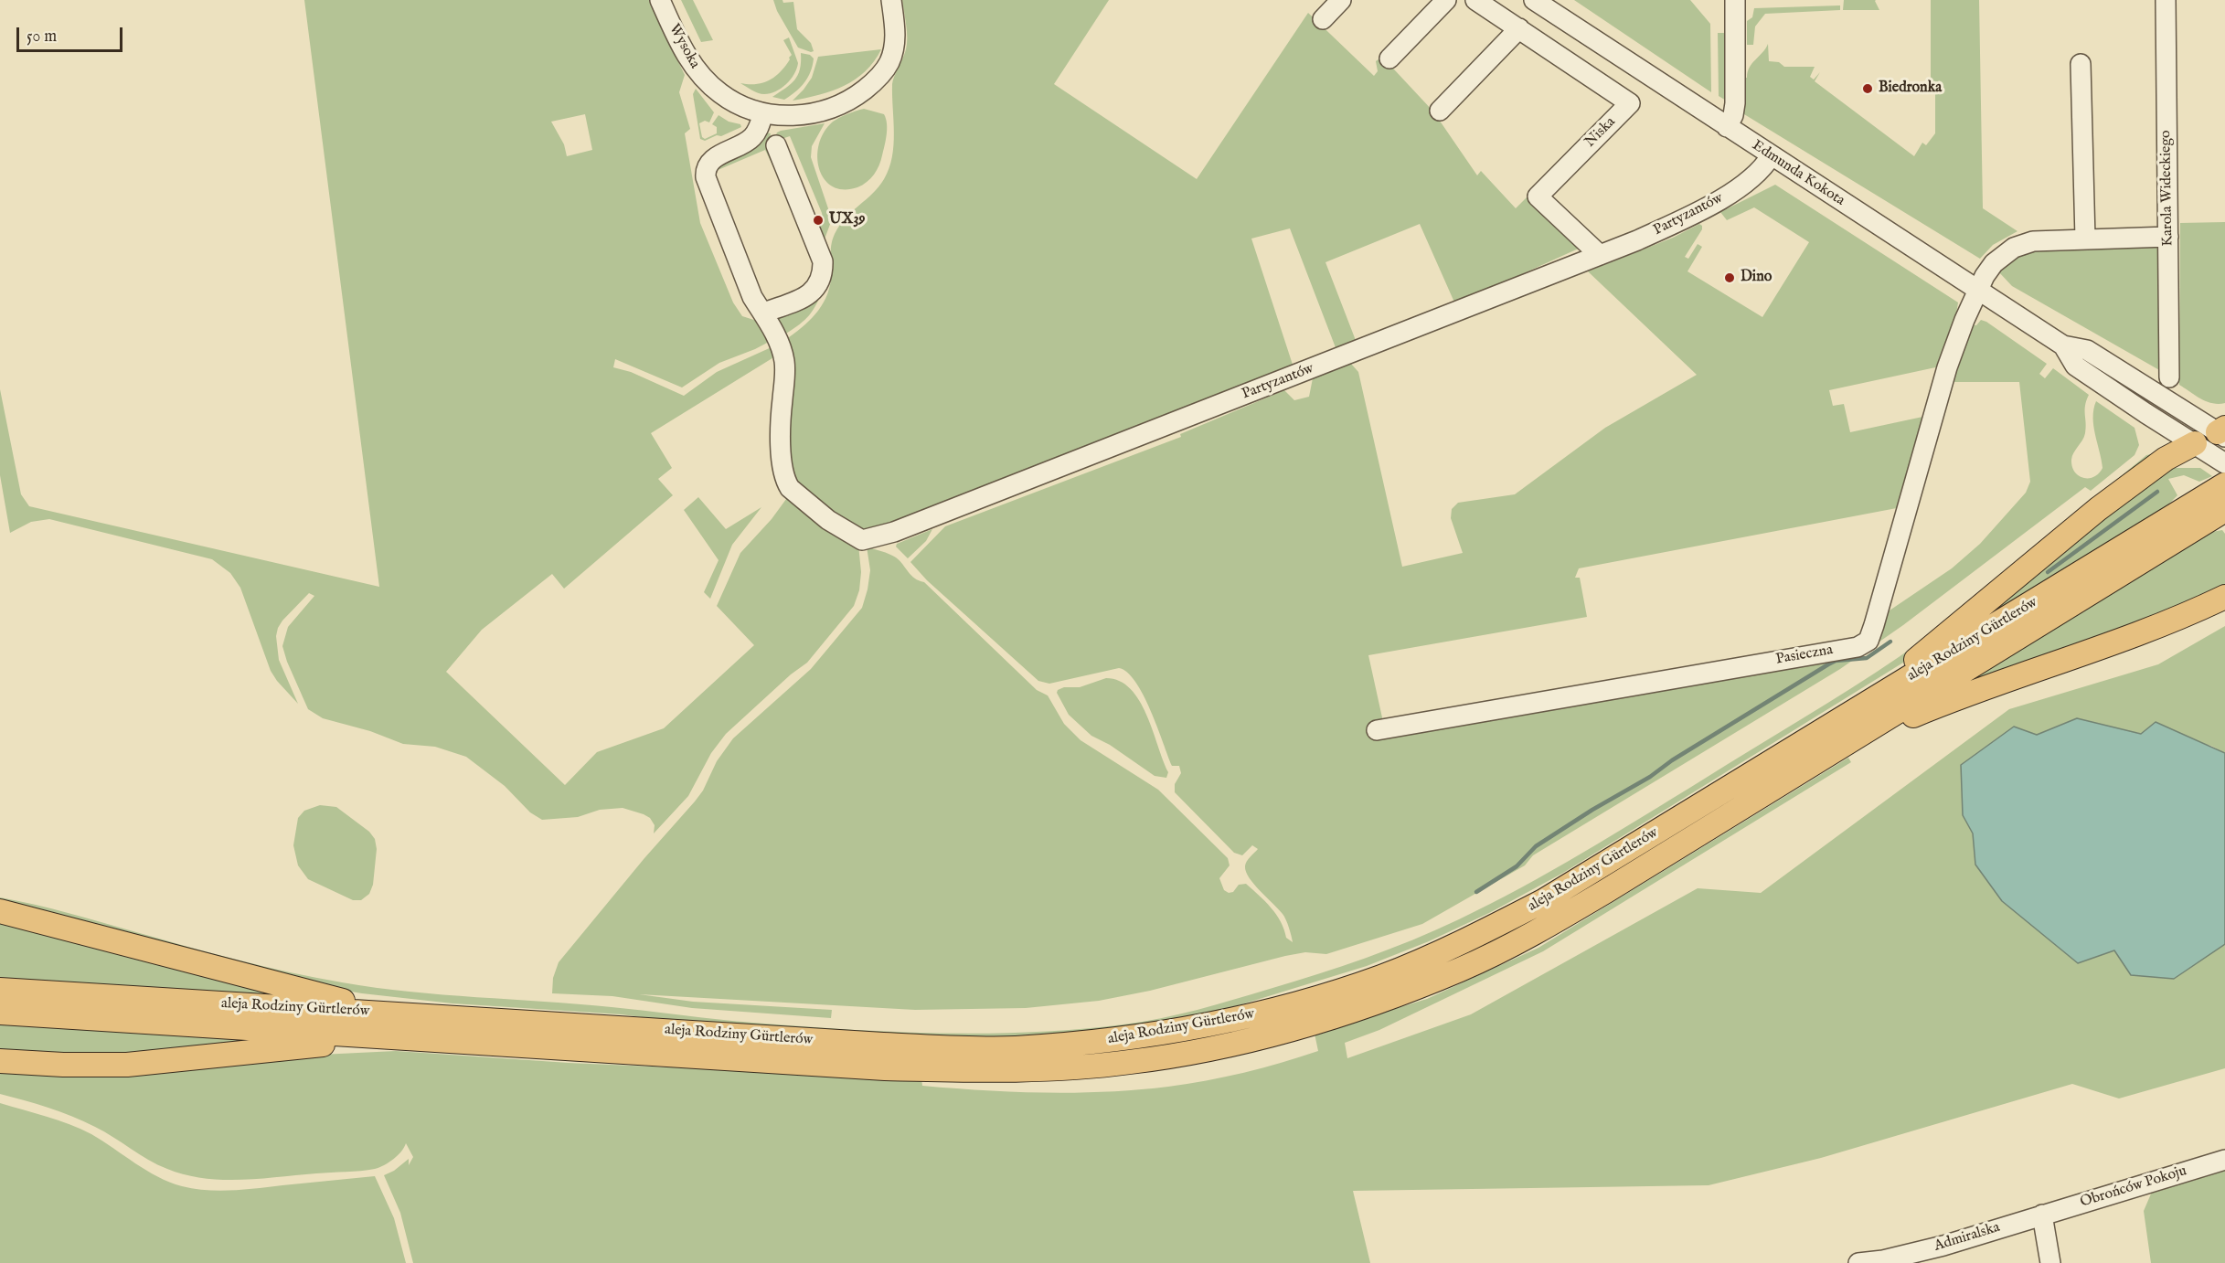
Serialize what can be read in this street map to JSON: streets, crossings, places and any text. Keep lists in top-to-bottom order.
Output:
{
  "streets": {
    "main road": ["aleja Rodziny Gürtlerów"],
    "street": [
      "Wysoka",
      "Niska",
      "Edmunda Kokota",
      "Karola Wideckiego",
      "Partyzantów",
      "Pasieczna",
      "Obrońców Pokoju",
      "Admiralska"
    ]
  },
  "crossings": [
    ["Niska", "Partyzantów"],
    ["Edmunda Kokota", "Partyzantów"],
    ["Edmunda Kokota", "Pasieczna"],
    ["Obrońców Pokoju", "Admiralska"]
  ],
  "places": ["Biedronka", "UX39", "Dino"],
  "scale_bar": "50 m"
}
